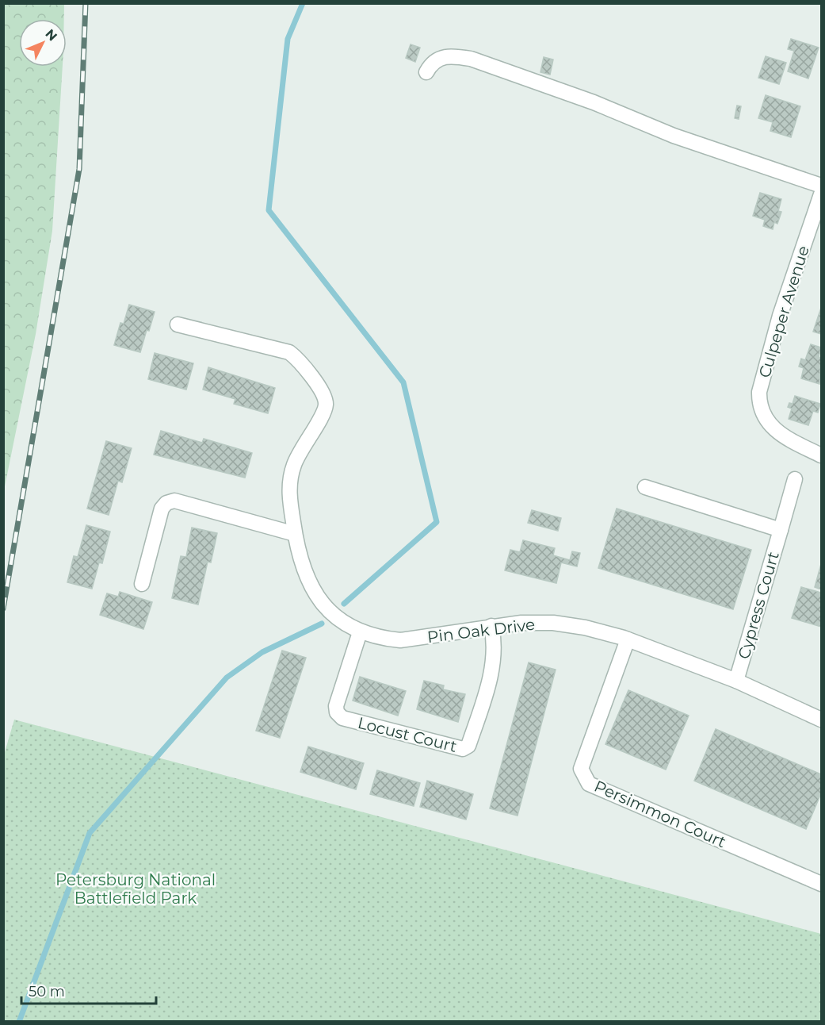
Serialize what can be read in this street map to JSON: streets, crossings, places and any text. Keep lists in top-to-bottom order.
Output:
{
  "streets": {
    "street": [
      "Culpeper Avenue",
      "Cypress Court",
      "Pin Oak Drive",
      "Locust Court",
      "Persimmon Court"
    ]
  },
  "crossings": [
    ["Cypress Court", "Pin Oak Drive"],
    ["Pin Oak Drive", "Locust Court"],
    ["Pin Oak Drive", "Persimmon Court"]
  ],
  "parks": ["Petersburg National Battlefield Park"],
  "scale_bar": "50 m",
  "north": "top right"
}
